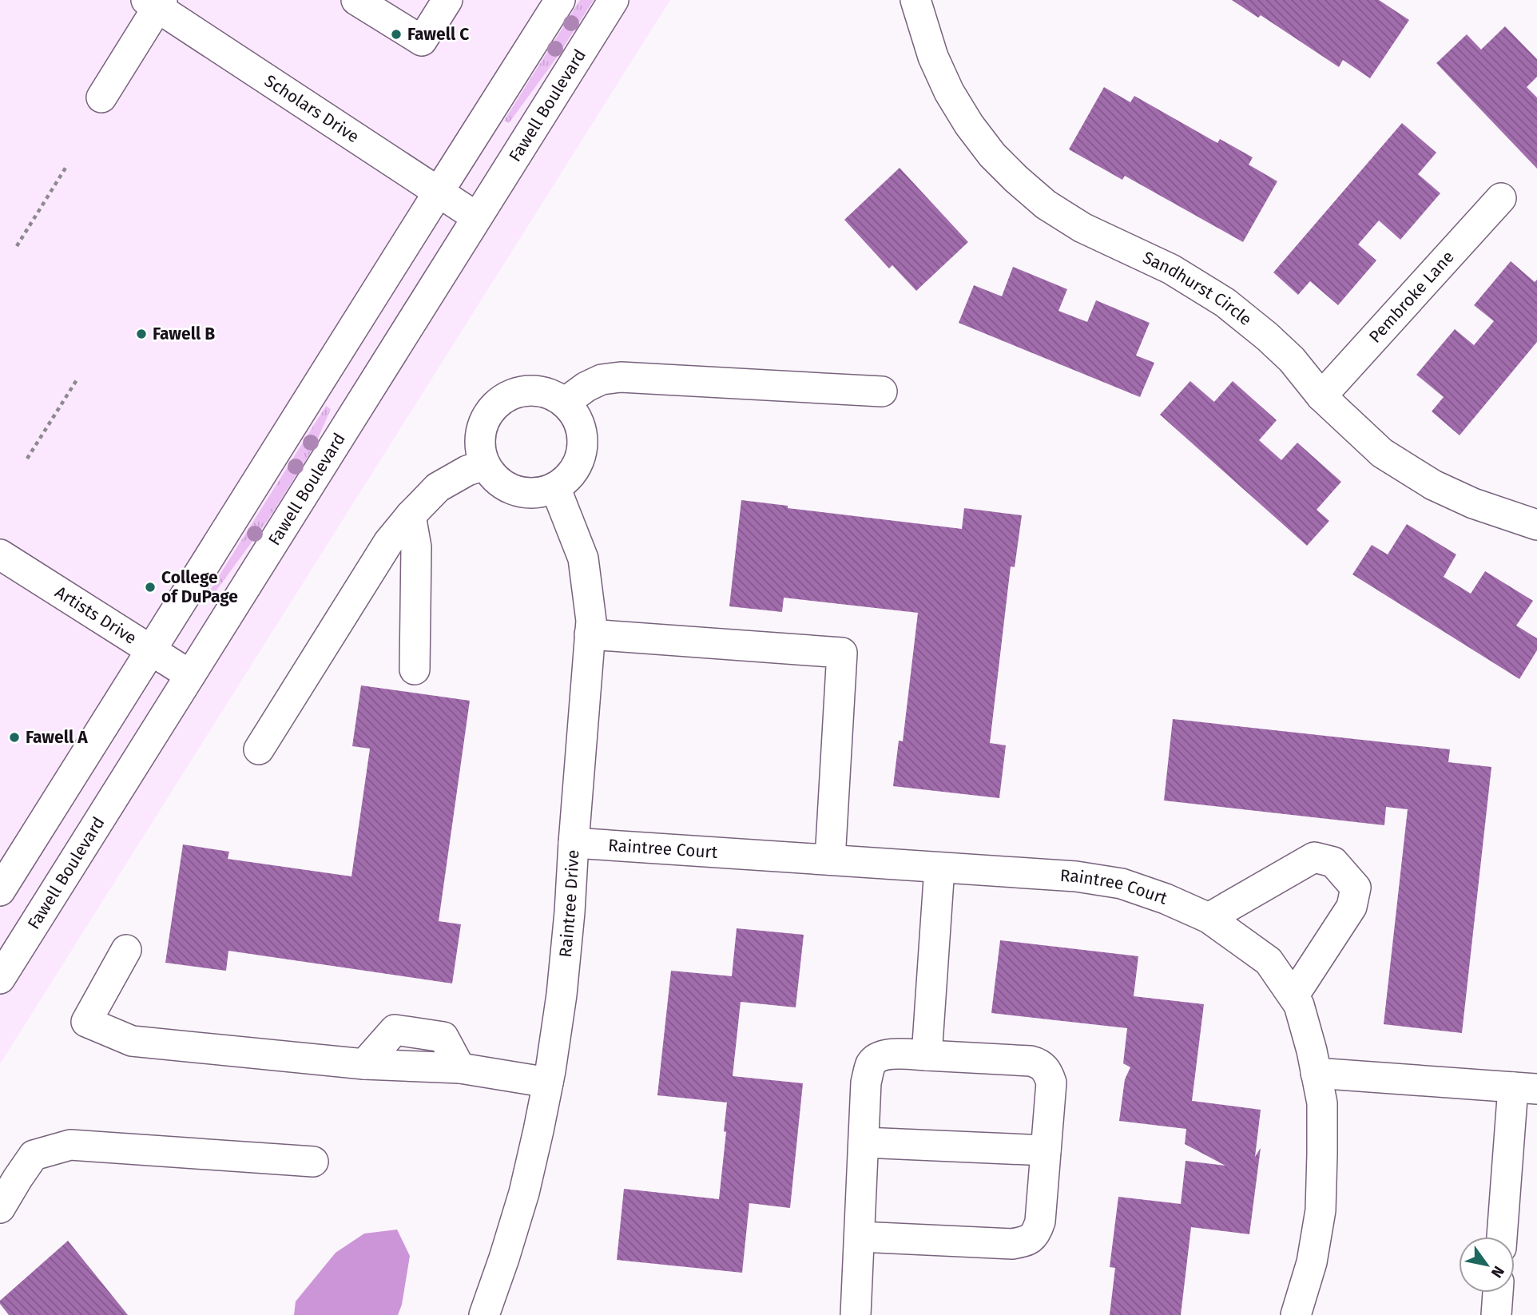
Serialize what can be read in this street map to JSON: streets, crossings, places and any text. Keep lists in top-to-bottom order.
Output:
{
  "streets": {
    "street": [
      "Fawell Boulevard",
      "Scholars Drive",
      "Sandhurst Circle",
      "Pembroke Lane",
      "Artists Drive",
      "Raintree Court",
      "Raintree Drive"
    ]
  },
  "crossings": [
    ["Fawell Boulevard", "Scholars Drive"],
    ["Fawell Boulevard", "Artists Drive"],
    ["Sandhurst Circle", "Pembroke Lane"],
    ["Raintree Court", "Raintree Drive"]
  ],
  "places": [
    "Fawell C",
    "Fawell B",
    "College of DuPage",
    "Fawell A"
  ],
  "north": "bottom right"
}
